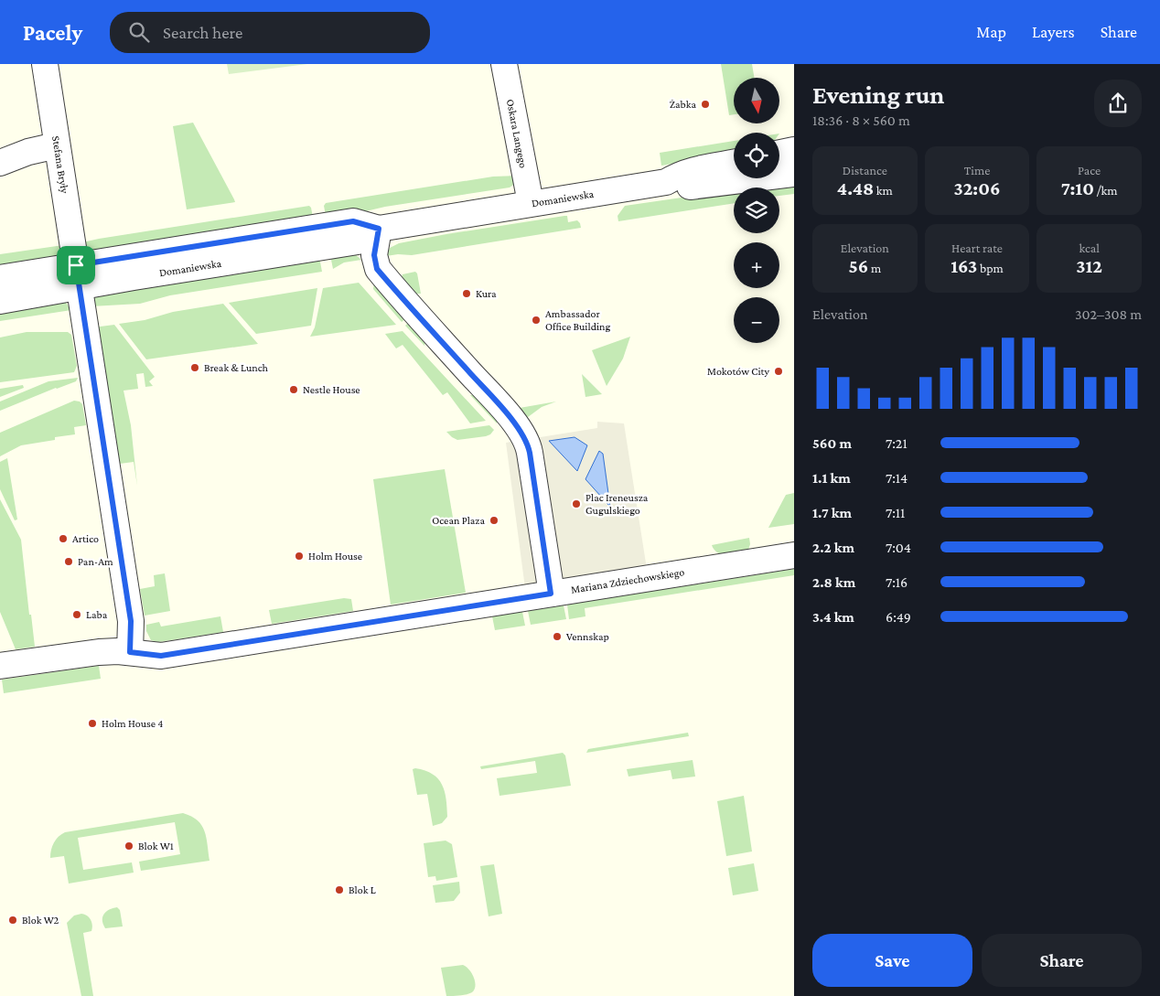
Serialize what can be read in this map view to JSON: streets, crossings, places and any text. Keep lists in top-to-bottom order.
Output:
{
  "streets": {
    "street": [
      "Oskara Langego",
      "Stefana Bryły",
      "Domaniewska",
      "Mariana Zdziechowskiego"
    ]
  },
  "crossings": [
    ["Oskara Langego", "Domaniewska"],
    ["Stefana Bryły", "Domaniewska"],
    ["Stefana Bryły", "Mariana Zdziechowskiego"]
  ],
  "places": [
    "Żabka",
    "Kura",
    "Ambassador Office Building",
    "Break & Lunch",
    "Mokotów City",
    "Nestle House",
    "Plac Ireneusza Gugulskiego",
    "Ocean Plaza",
    "Artico",
    "Holm House",
    "Pan-Am",
    "Laba",
    "Vennskap",
    "Holm House 4",
    "Blok W1",
    "Blok L",
    "Blok W2"
  ],
  "north": "bottom",
  "page": {
    "header": "Pacely",
    "search": "Search here",
    "nav": ["Map", "Layers", "Share"],
    "heading": ["Evening run", "18:36 · 8 × 560 m"],
    "map_buttons": ["+", "−"],
    "stats": [
      ["Distance", "4.48 km"],
      ["Time", "32:06"],
      ["Pace", "7:10 /km"],
      ["Elevation", "56 m"],
      ["Heart rate", "163 bpm"],
      ["kcal", "312"]
    ],
    "chart": ["Elevation", "302–308 m"],
    "list": [
      {
        "name": "560 m",
        "note": "7:21"
      },
      {
        "name": "1.1 km",
        "note": "7:14"
      },
      {
        "name": "1.7 km",
        "note": "7:11"
      },
      {
        "name": "2.2 km",
        "note": "7:04"
      },
      {
        "name": "2.8 km",
        "note": "7:16"
      },
      {
        "name": "3.4 km",
        "note": "6:49"
      }
    ],
    "buttons": ["Save", "Share"]
  }
}
